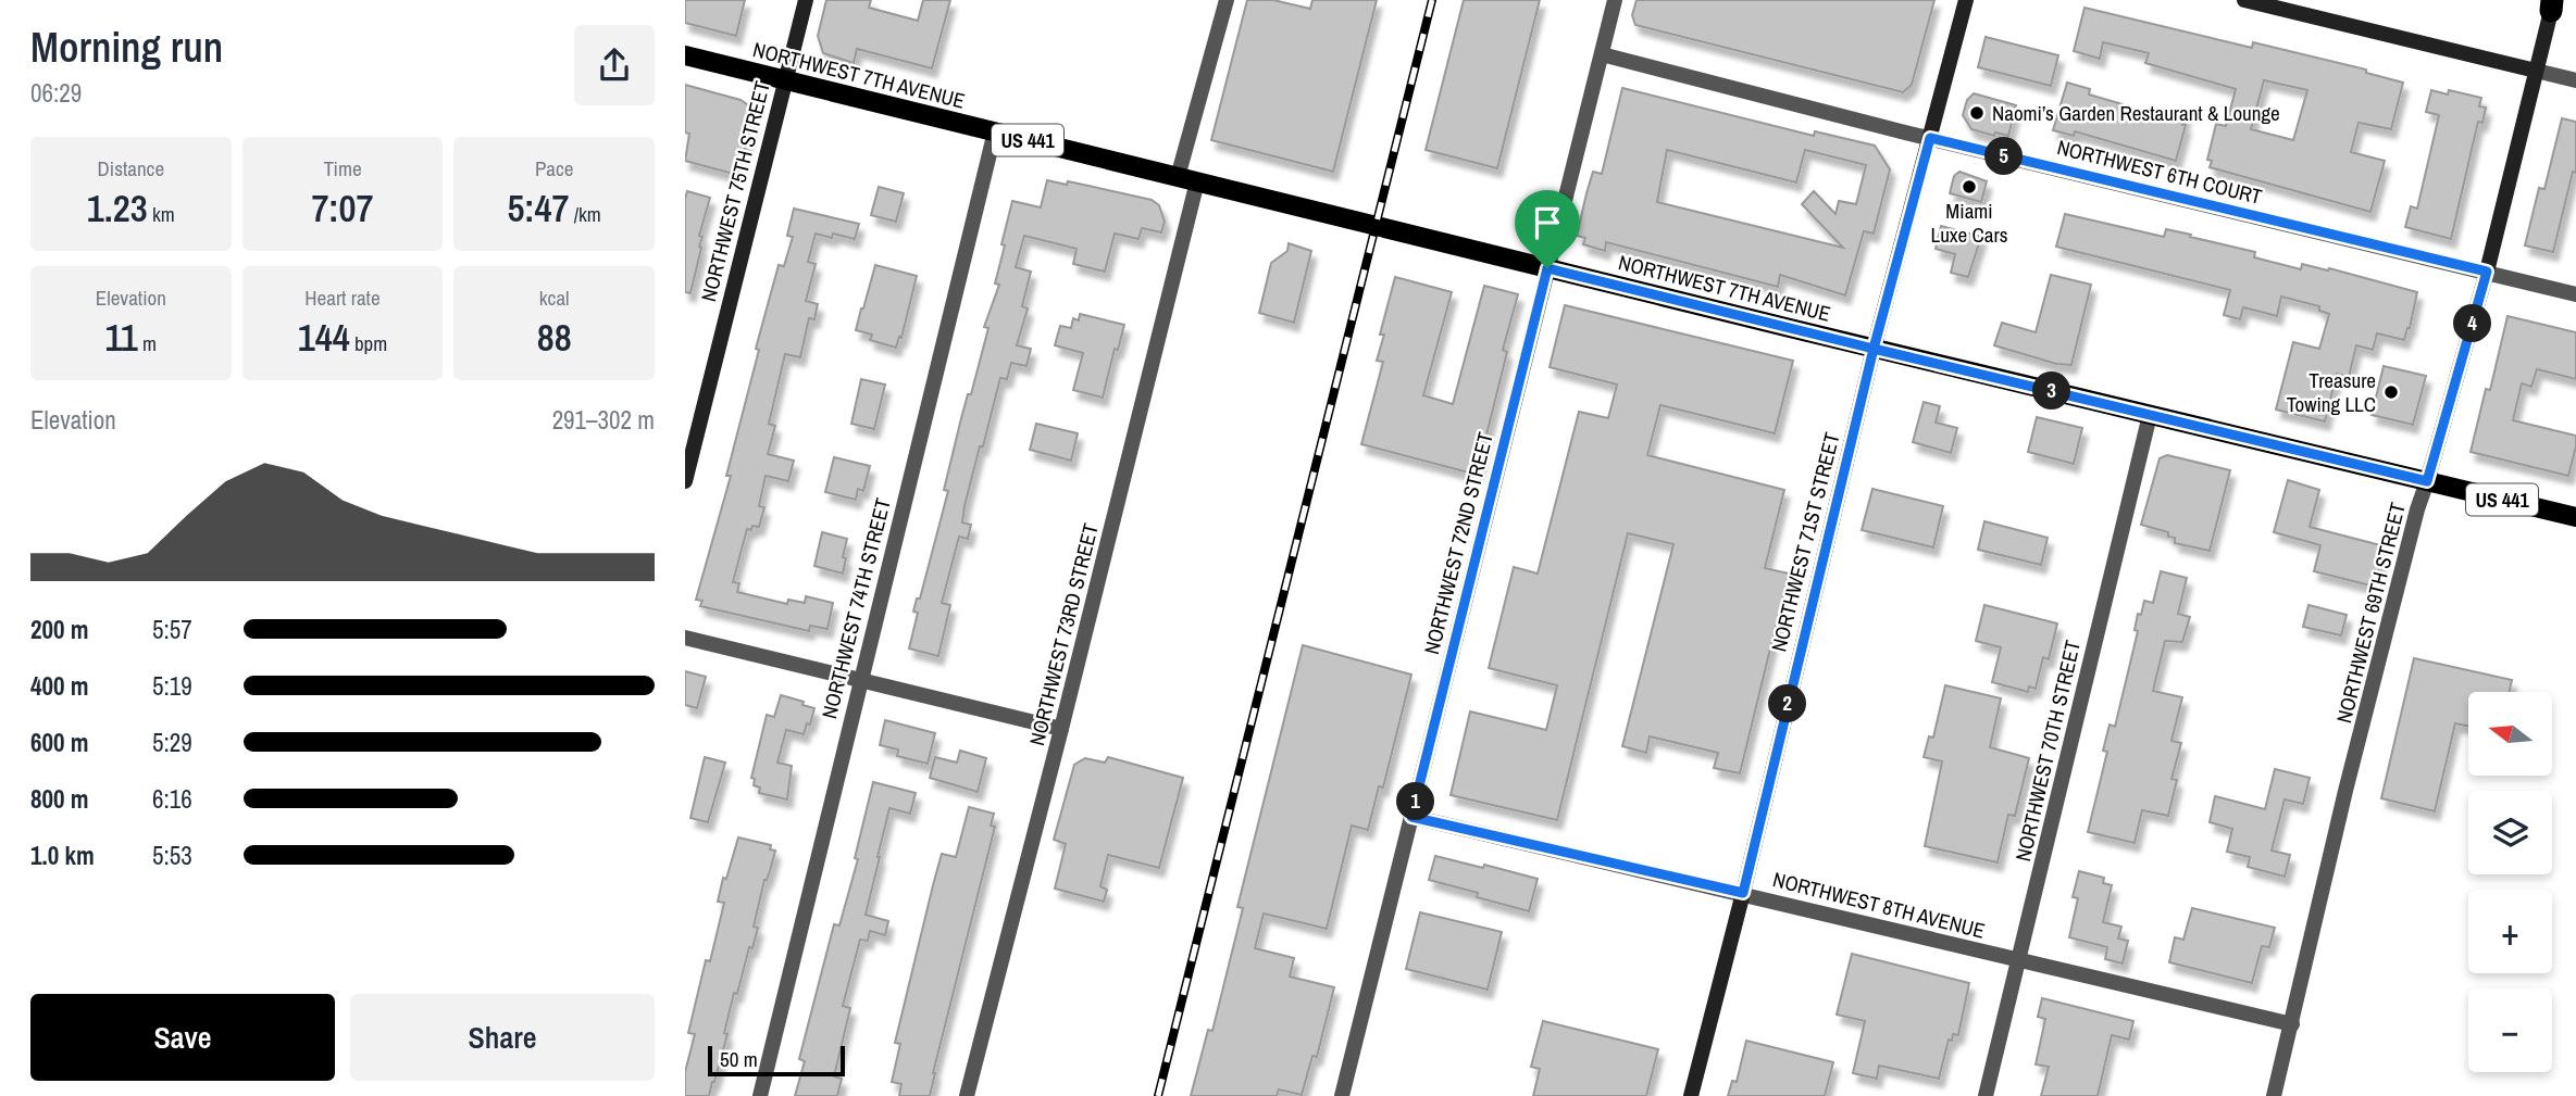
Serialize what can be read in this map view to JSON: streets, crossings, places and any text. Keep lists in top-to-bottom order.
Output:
{
  "streets": {
    "main road": ["NORTHWEST 7TH AVENUE", "US 441"],
    "street": [
      "NORTHWEST 6TH COURT",
      "NORTHWEST 75TH STREET",
      "NORTHWEST 71ST STREET",
      "NORTHWEST 72ND STREET",
      "NORTHWEST 74TH STREET",
      "NORTHWEST 69TH STREET",
      "NORTHWEST 73RD STREET",
      "NORTHWEST 70TH STREET",
      "NORTHWEST 8TH AVENUE"
    ]
  },
  "crossings": [
    ["NORTHWEST 7TH AVENUE", "NORTHWEST 75TH STREET"],
    ["NORTHWEST 7TH AVENUE", "NORTHWEST 71ST STREET"],
    ["NORTHWEST 7TH AVENUE", "NORTHWEST 72ND STREET"],
    ["NORTHWEST 7TH AVENUE", "NORTHWEST 74TH STREET"],
    ["NORTHWEST 7TH AVENUE", "NORTHWEST 69TH STREET"],
    ["NORTHWEST 7TH AVENUE", "NORTHWEST 73RD STREET"],
    ["NORTHWEST 7TH AVENUE", "NORTHWEST 70TH STREET"],
    ["NORTHWEST 6TH COURT", "NORTHWEST 71ST STREET"],
    ["NORTHWEST 6TH COURT", "NORTHWEST 72ND STREET"],
    ["NORTHWEST 6TH COURT", "NORTHWEST 69TH STREET"],
    ["NORTHWEST 71ST STREET", "NORTHWEST 8TH AVENUE"],
    ["NORTHWEST 72ND STREET", "NORTHWEST 8TH AVENUE"],
    ["NORTHWEST 69TH STREET", "NORTHWEST 8TH AVENUE"],
    ["NORTHWEST 70TH STREET", "NORTHWEST 8TH AVENUE"]
  ],
  "places": ["Naomi’s Garden Restaurant & Lounge", "Miami Luxe Cars", "Treasure Towing LLC"],
  "scale_bar": "50 m",
  "north": "left",
  "page": {
    "heading": ["Morning run", "06:29"],
    "stats": [
      ["Distance", "1.23 km"],
      ["Time", "7:07"],
      ["Pace", "5:47 /km"],
      ["Elevation", "11 m"],
      ["Heart rate", "144 bpm"],
      ["kcal", "88"]
    ],
    "pins": [
      "5",
      "4",
      "3",
      "2",
      "1"
    ],
    "chart": ["Elevation", "291–302 m"],
    "list": [
      {
        "name": "200 m",
        "note": "5:57"
      },
      {
        "name": "400 m",
        "note": "5:19"
      },
      {
        "name": "600 m",
        "note": "5:29"
      },
      {
        "name": "800 m",
        "note": "6:16"
      },
      {
        "name": "1.0 km",
        "note": "5:53"
      }
    ],
    "map_buttons": ["+", "−"],
    "buttons": ["Save", "Share"],
    "scale": "50 m"
  }
}
